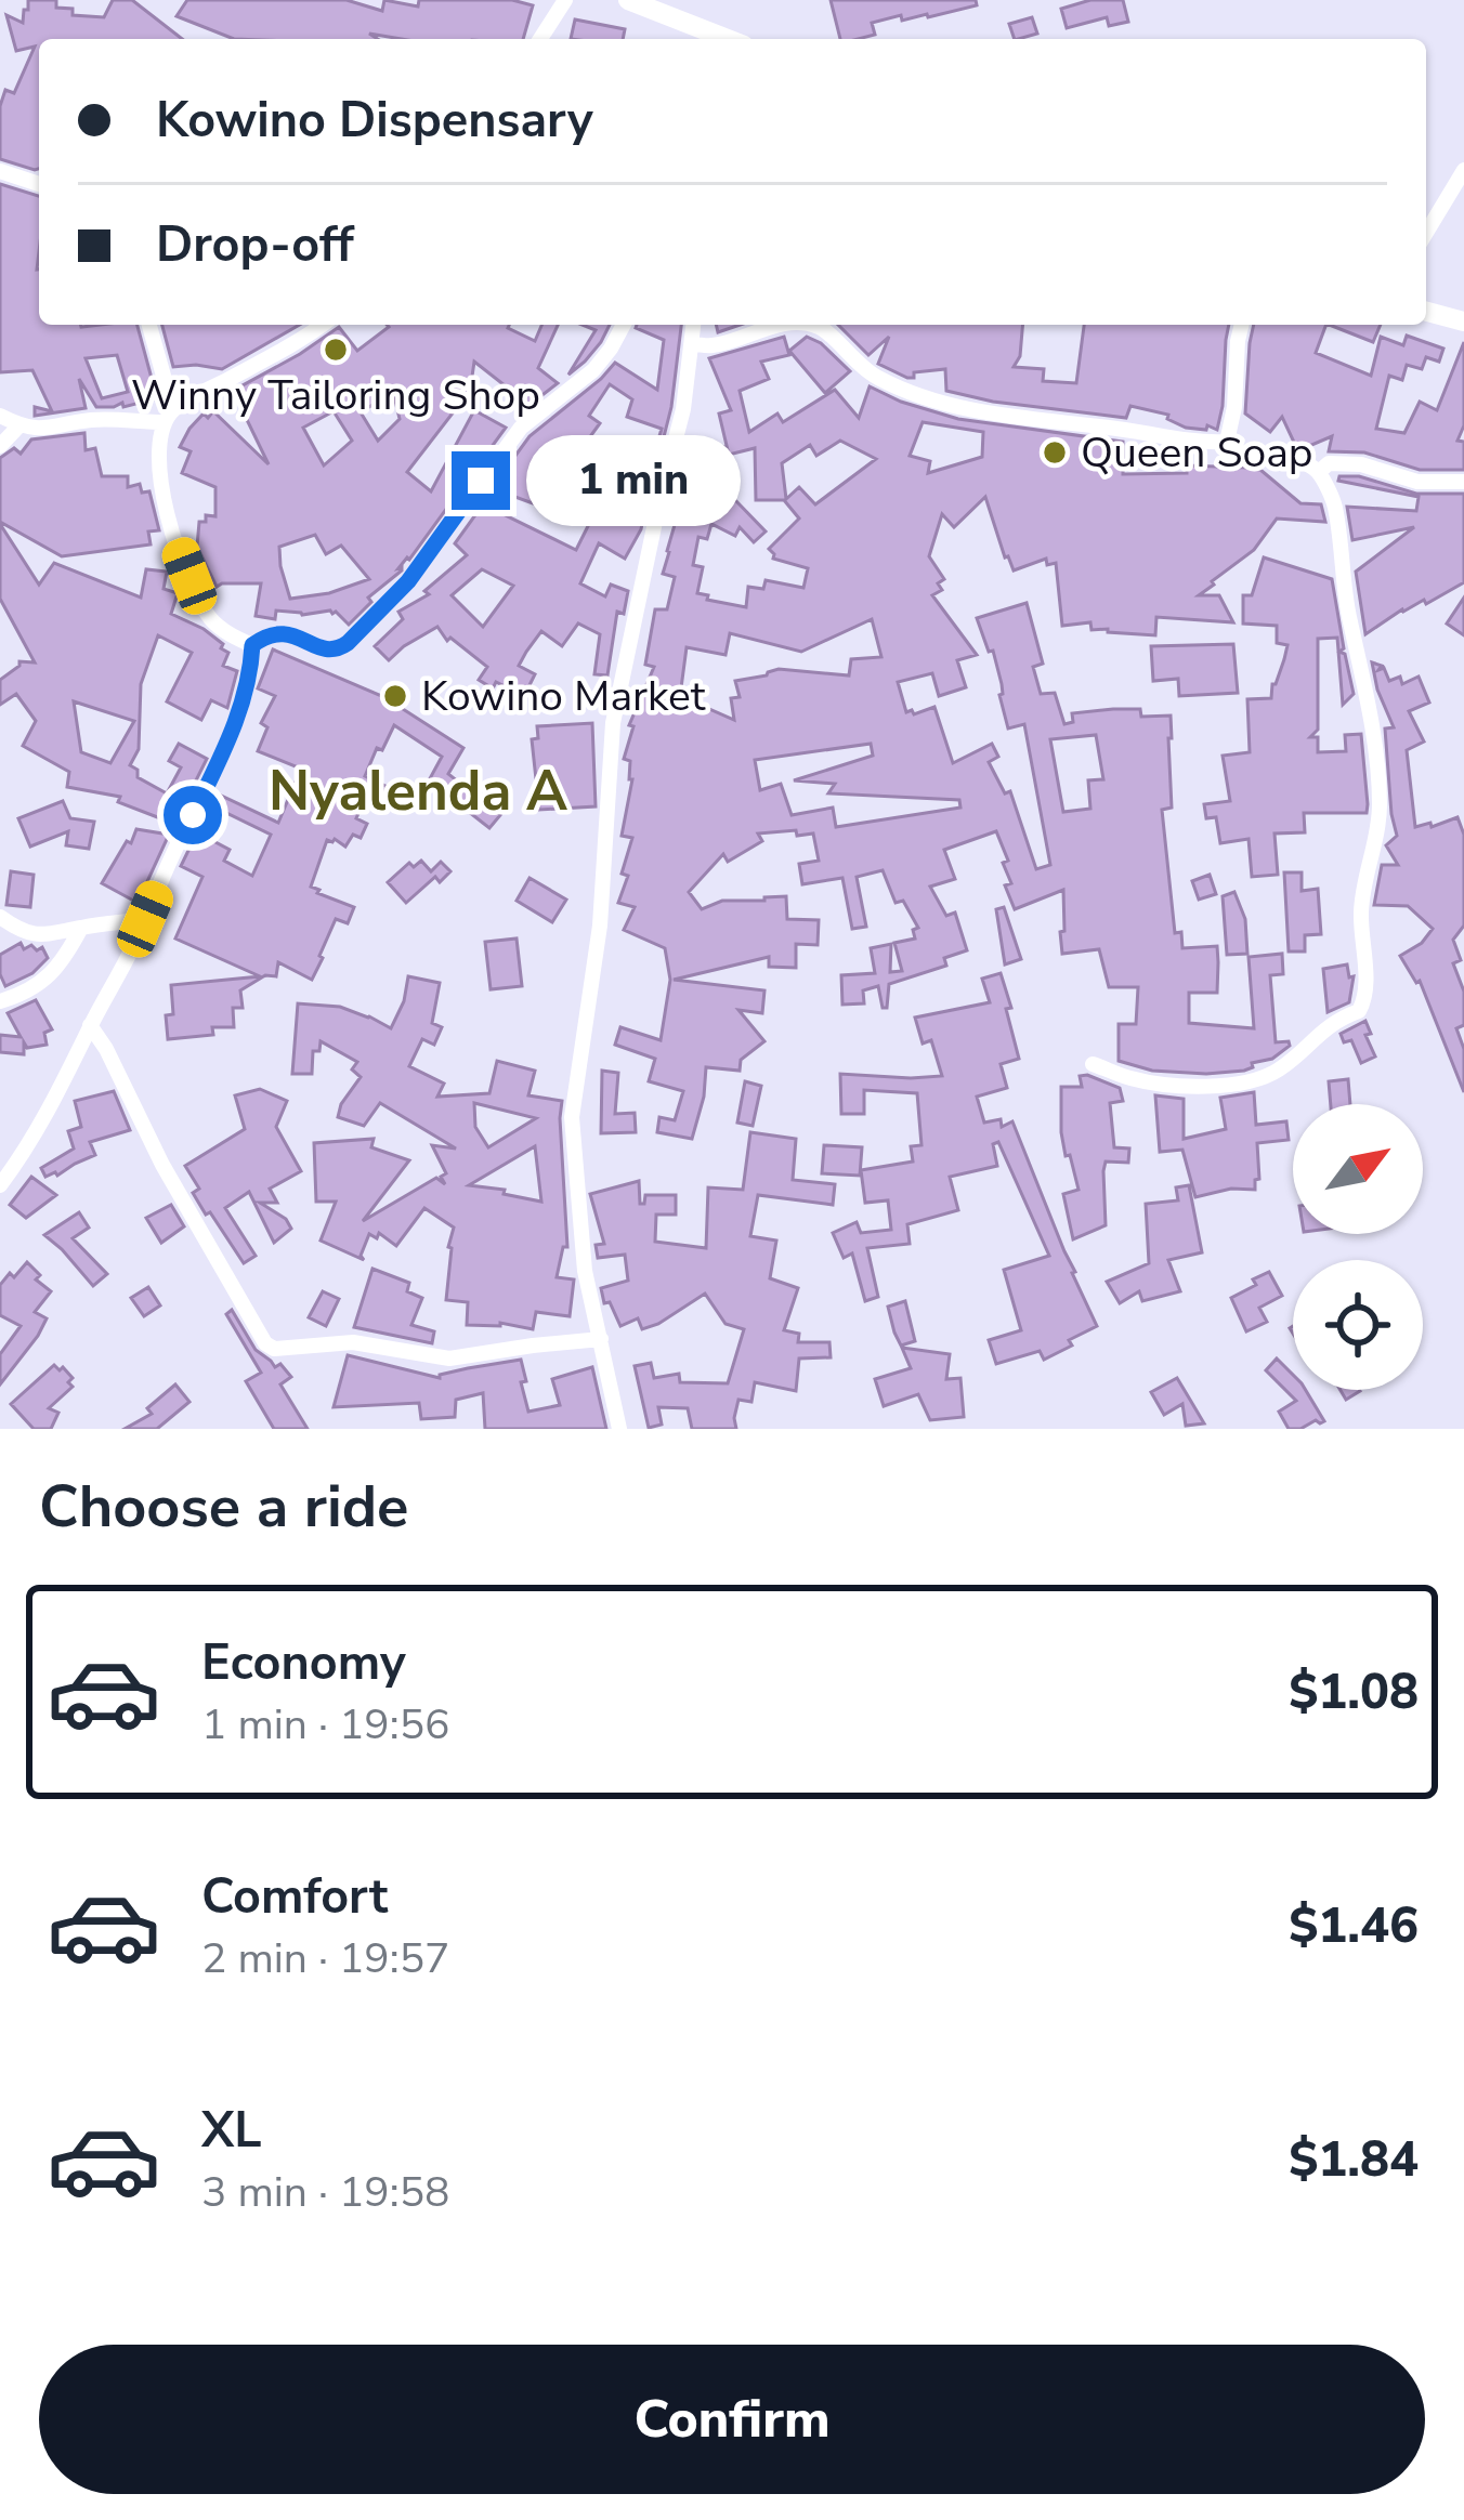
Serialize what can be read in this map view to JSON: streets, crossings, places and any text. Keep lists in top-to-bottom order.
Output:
{
  "districts": ["Nyalenda A"],
  "places": ["Winny Tailoring Shop", "Queen Soap", "Kowino Market"],
  "north": "top right",
  "page": {
    "banner": ["Kowino Dispensary", "Drop-off"],
    "bubble": "1 min",
    "heading": "Choose a ride",
    "list": [
      {
        "name": "Economy",
        "note": "1 min · 19:56",
        "value": "$1.08"
      },
      {
        "name": "Comfort",
        "note": "2 min · 19:57",
        "value": "$1.46"
      },
      {
        "name": "XL",
        "note": "3 min · 19:58",
        "value": "$1.84"
      }
    ],
    "buttons": "Confirm"
  }
}
